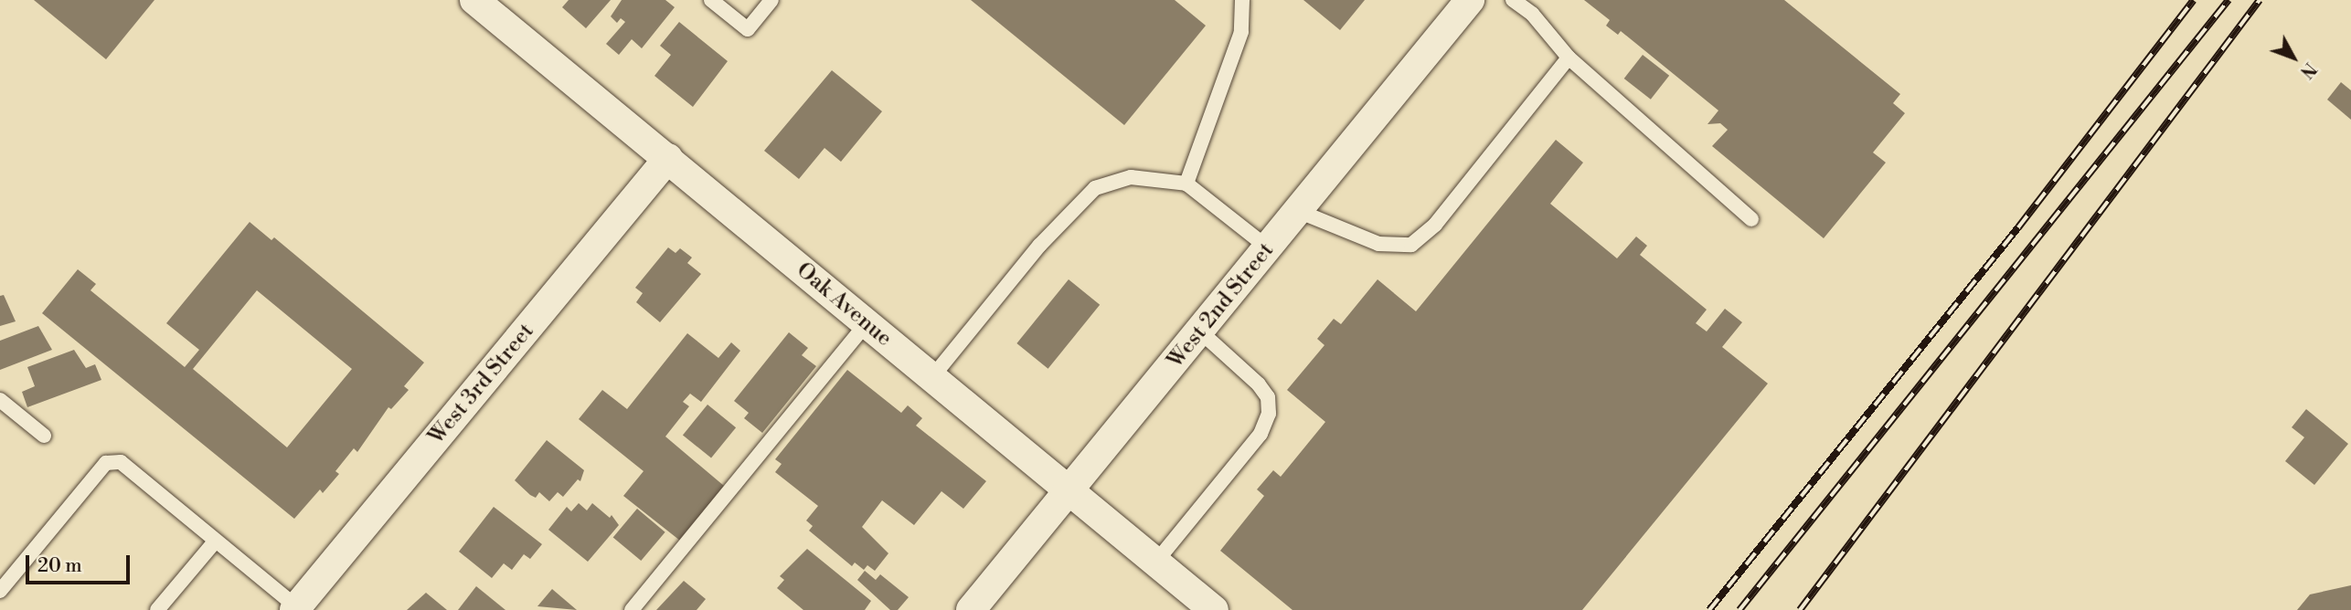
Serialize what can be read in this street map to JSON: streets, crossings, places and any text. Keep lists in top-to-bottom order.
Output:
{
  "streets": {
    "street": ["Oak Avenue", "West 2nd Street", "West 3rd Street"]
  },
  "crossings": [
    ["Oak Avenue", "West 2nd Street"],
    ["Oak Avenue", "West 3rd Street"]
  ],
  "scale_bar": "20 m",
  "north": "bottom right"
}
